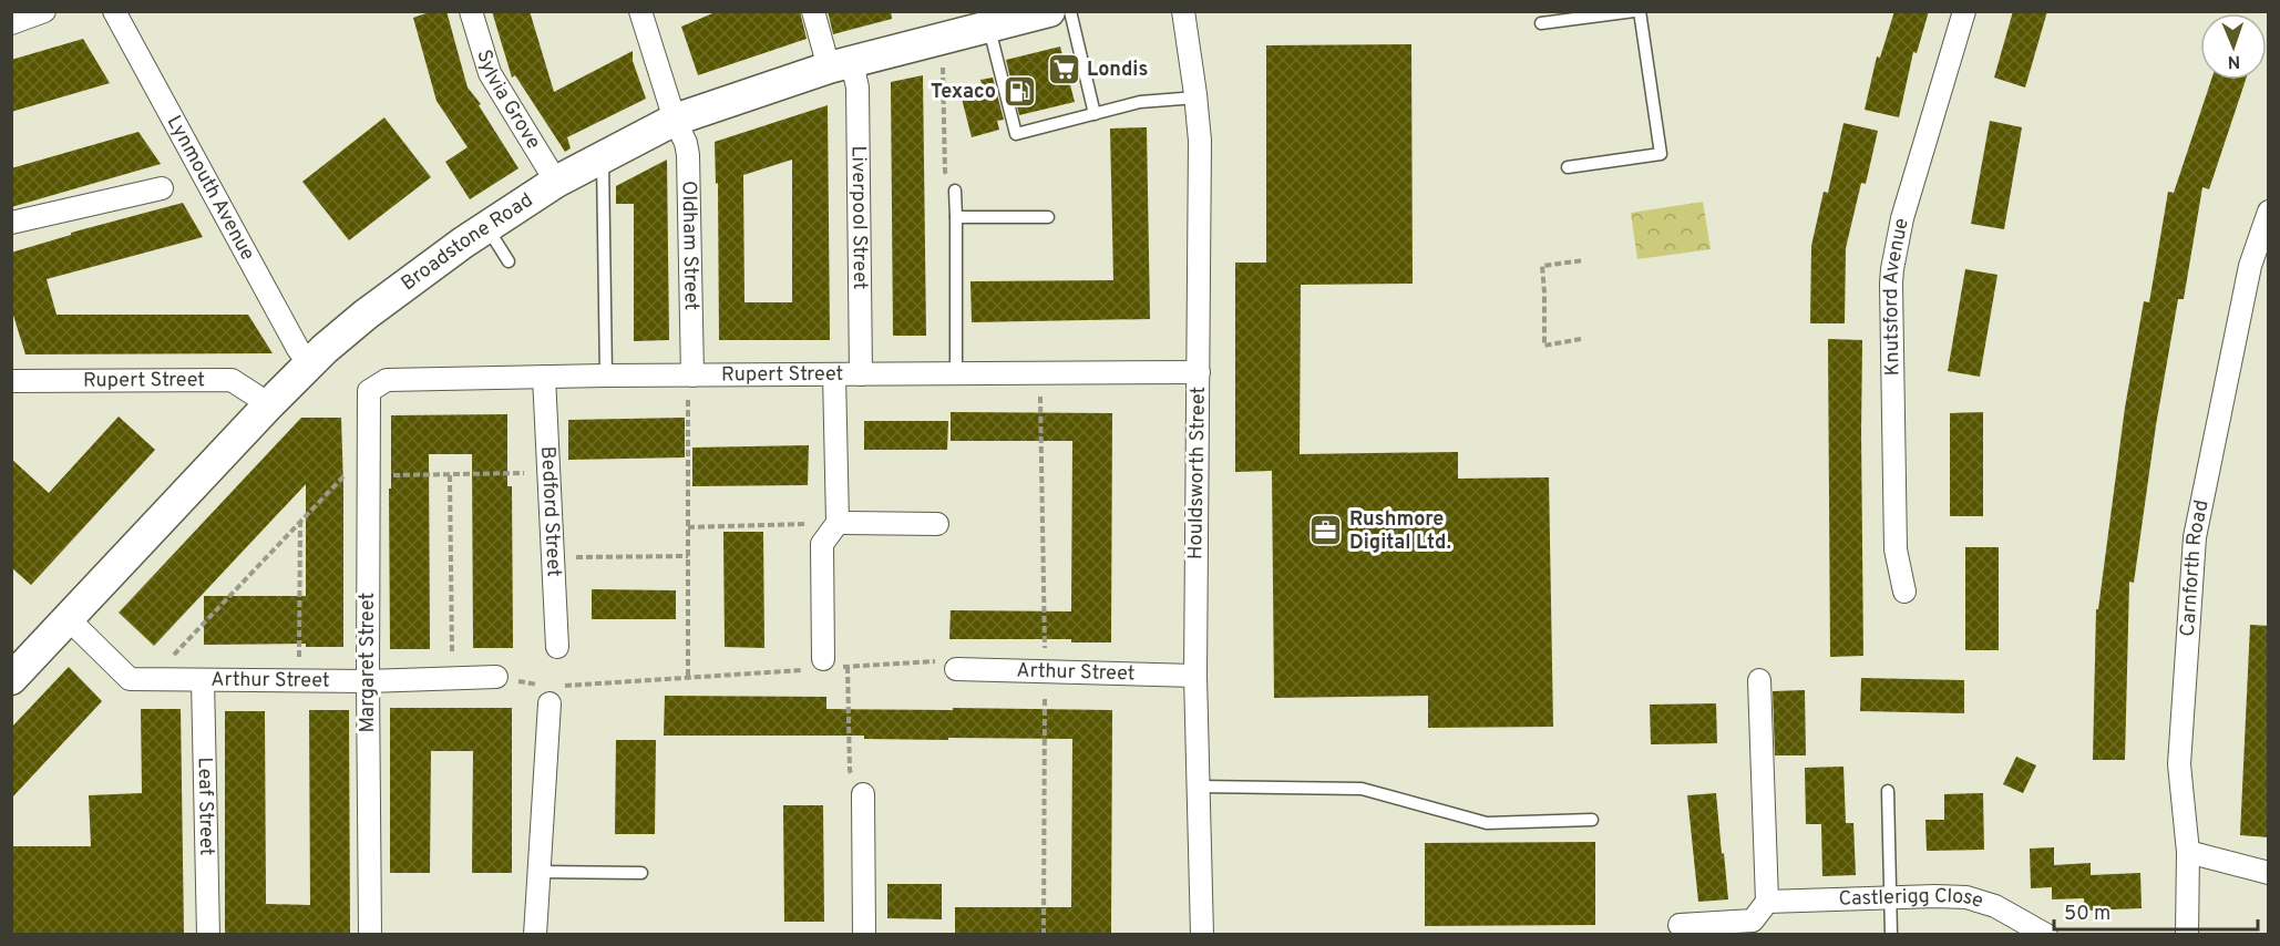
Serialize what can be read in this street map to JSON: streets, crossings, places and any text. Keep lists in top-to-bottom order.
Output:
{
  "streets": {
    "main road": ["Broadstone Road"],
    "street": [
      "Sylvia Grove",
      "Lynmouth Avenue",
      "Liverpool Street",
      "Oldham Street",
      "Knutsford Avenue",
      "Rupert Street",
      "Houldsworth Street",
      "Bedford Street",
      "Carnforth Road",
      "Margaret Street",
      "Arthur Street",
      "Leaf Street",
      "Castlerigg Close"
    ]
  },
  "crossings": [
    ["Sylvia Grove", "Broadstone Road"],
    ["Lynmouth Avenue", "Broadstone Road"],
    ["Liverpool Street", "Broadstone Road"],
    ["Liverpool Street", "Rupert Street"],
    ["Broadstone Road", "Oldham Street"],
    ["Broadstone Road", "Rupert Street"],
    ["Broadstone Road", "Arthur Street"],
    ["Oldham Street", "Rupert Street"],
    ["Rupert Street", "Houldsworth Street"],
    ["Rupert Street", "Bedford Street"],
    ["Rupert Street", "Margaret Street"],
    ["Houldsworth Street", "Arthur Street"],
    ["Margaret Street", "Arthur Street"],
    ["Arthur Street", "Leaf Street"]
  ],
  "places": {
    "supermarket": ["Londis"],
    "fuel station": ["Texaco"],
    "office": ["Rushmore Digital Ltd."]
  },
  "scale_bar": "50 m",
  "north": "bottom"
}
